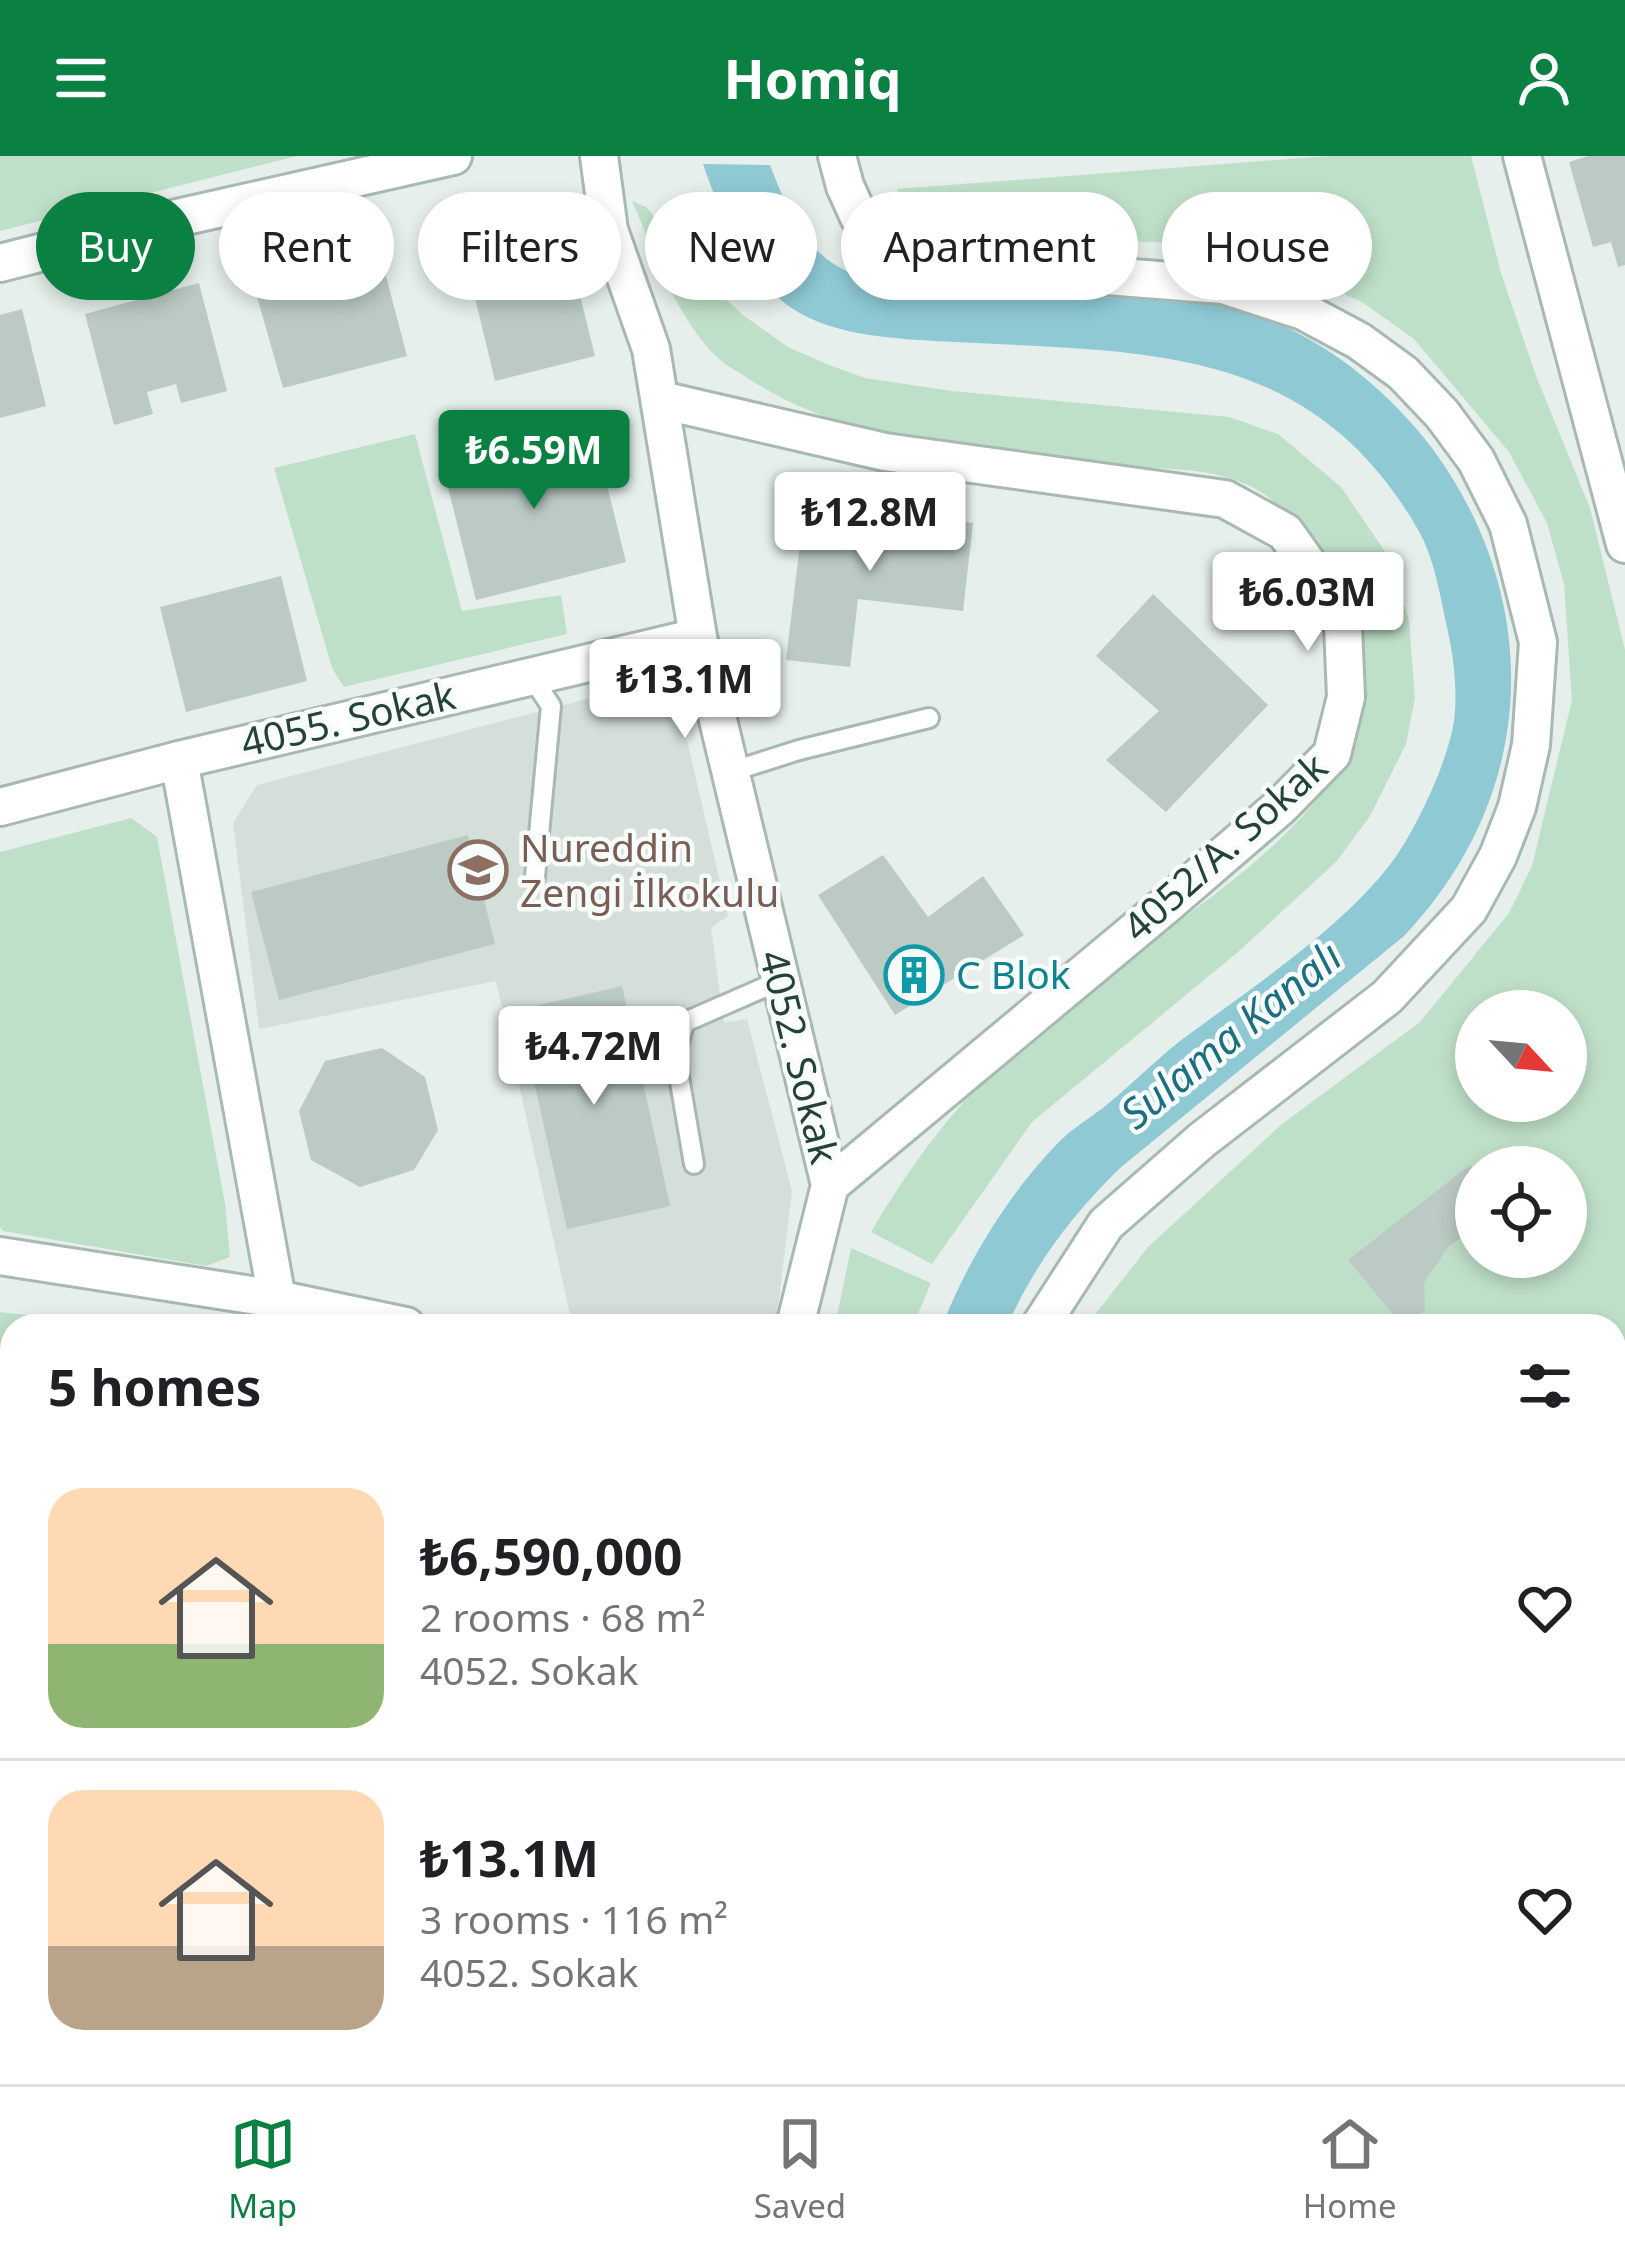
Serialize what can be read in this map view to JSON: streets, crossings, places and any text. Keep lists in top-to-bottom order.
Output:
{
  "streets": {
    "street": ["4055. Sokak", "4052/A. Sokak", "4052. Sokak"]
  },
  "crossings": [
    ["4055. Sokak", "4052. Sokak"],
    ["4052/A. Sokak", "4052. Sokak"]
  ],
  "water": ["Sulama Kanalı"],
  "places": {
    "school or university": ["Nureddin Zengi İlkokulu"],
    "building": ["C Blok"]
  },
  "north": "bottom right",
  "page": {
    "header": "Homiq",
    "chip": [
      "Buy",
      "Rent",
      "Filters",
      "New",
      "Apartment",
      "House"
    ],
    "price": [
      "₺6.59M",
      "₺12.8M",
      "₺6.03M",
      "₺13.1M",
      "₺4.72M"
    ],
    "heading": "5 homes",
    "list": [
      {
        "name": "₺6,590,000",
        "note": "2 rooms · 68 m² · 4052. Sokak"
      },
      {
        "name": "₺13.1M",
        "note": "3 rooms · 116 m² · 4052. Sokak"
      }
    ],
    "tabs": ["Map", "Saved", "Home"]
  }
}
